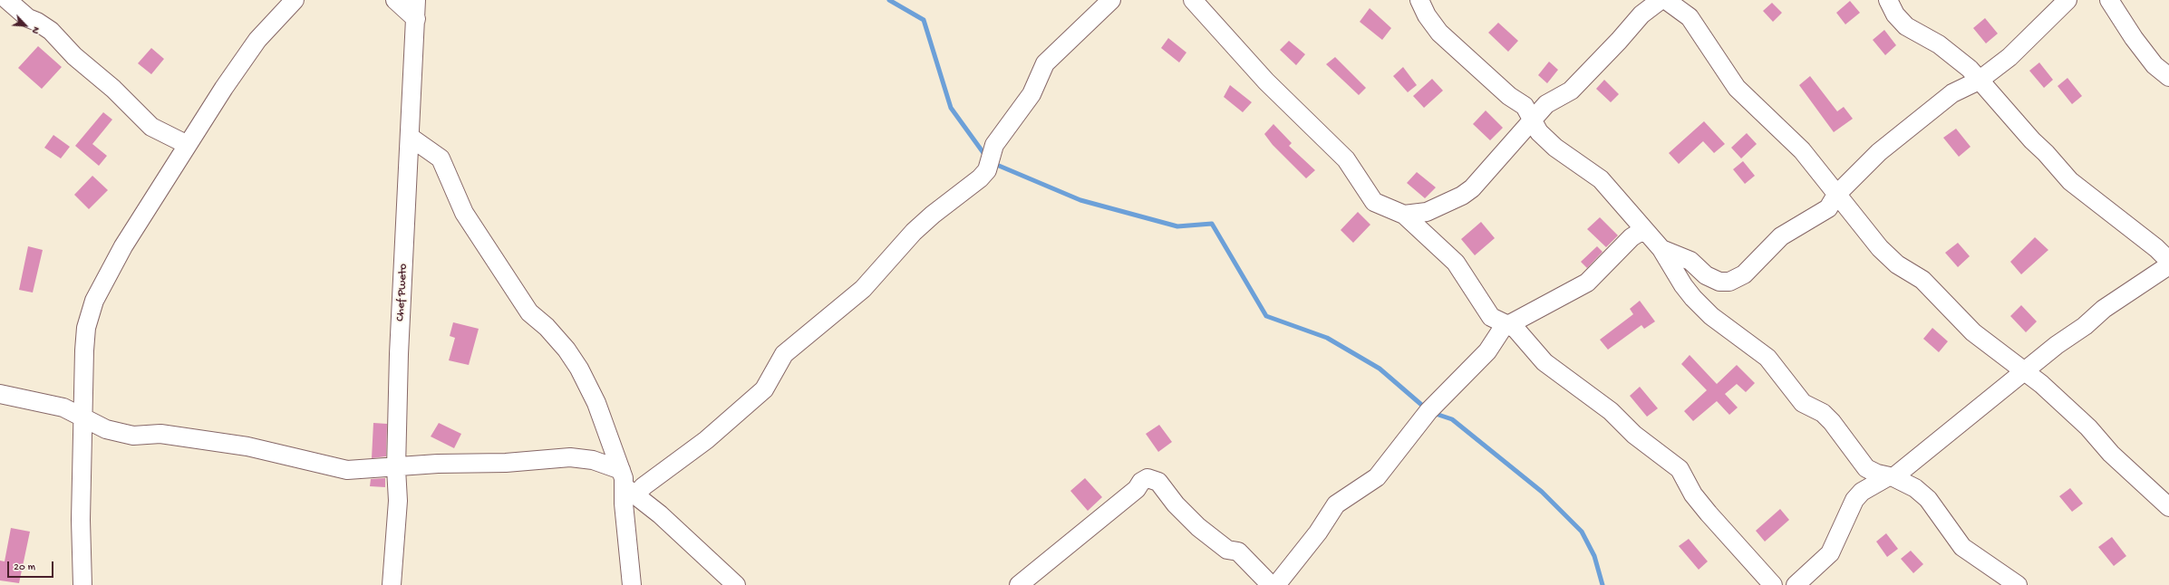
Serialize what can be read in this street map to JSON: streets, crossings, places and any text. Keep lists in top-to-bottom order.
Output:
{
  "streets": {
    "street": ["Chef Pweto"]
  },
  "scale_bar": "20 m",
  "north": "bottom right"
}
